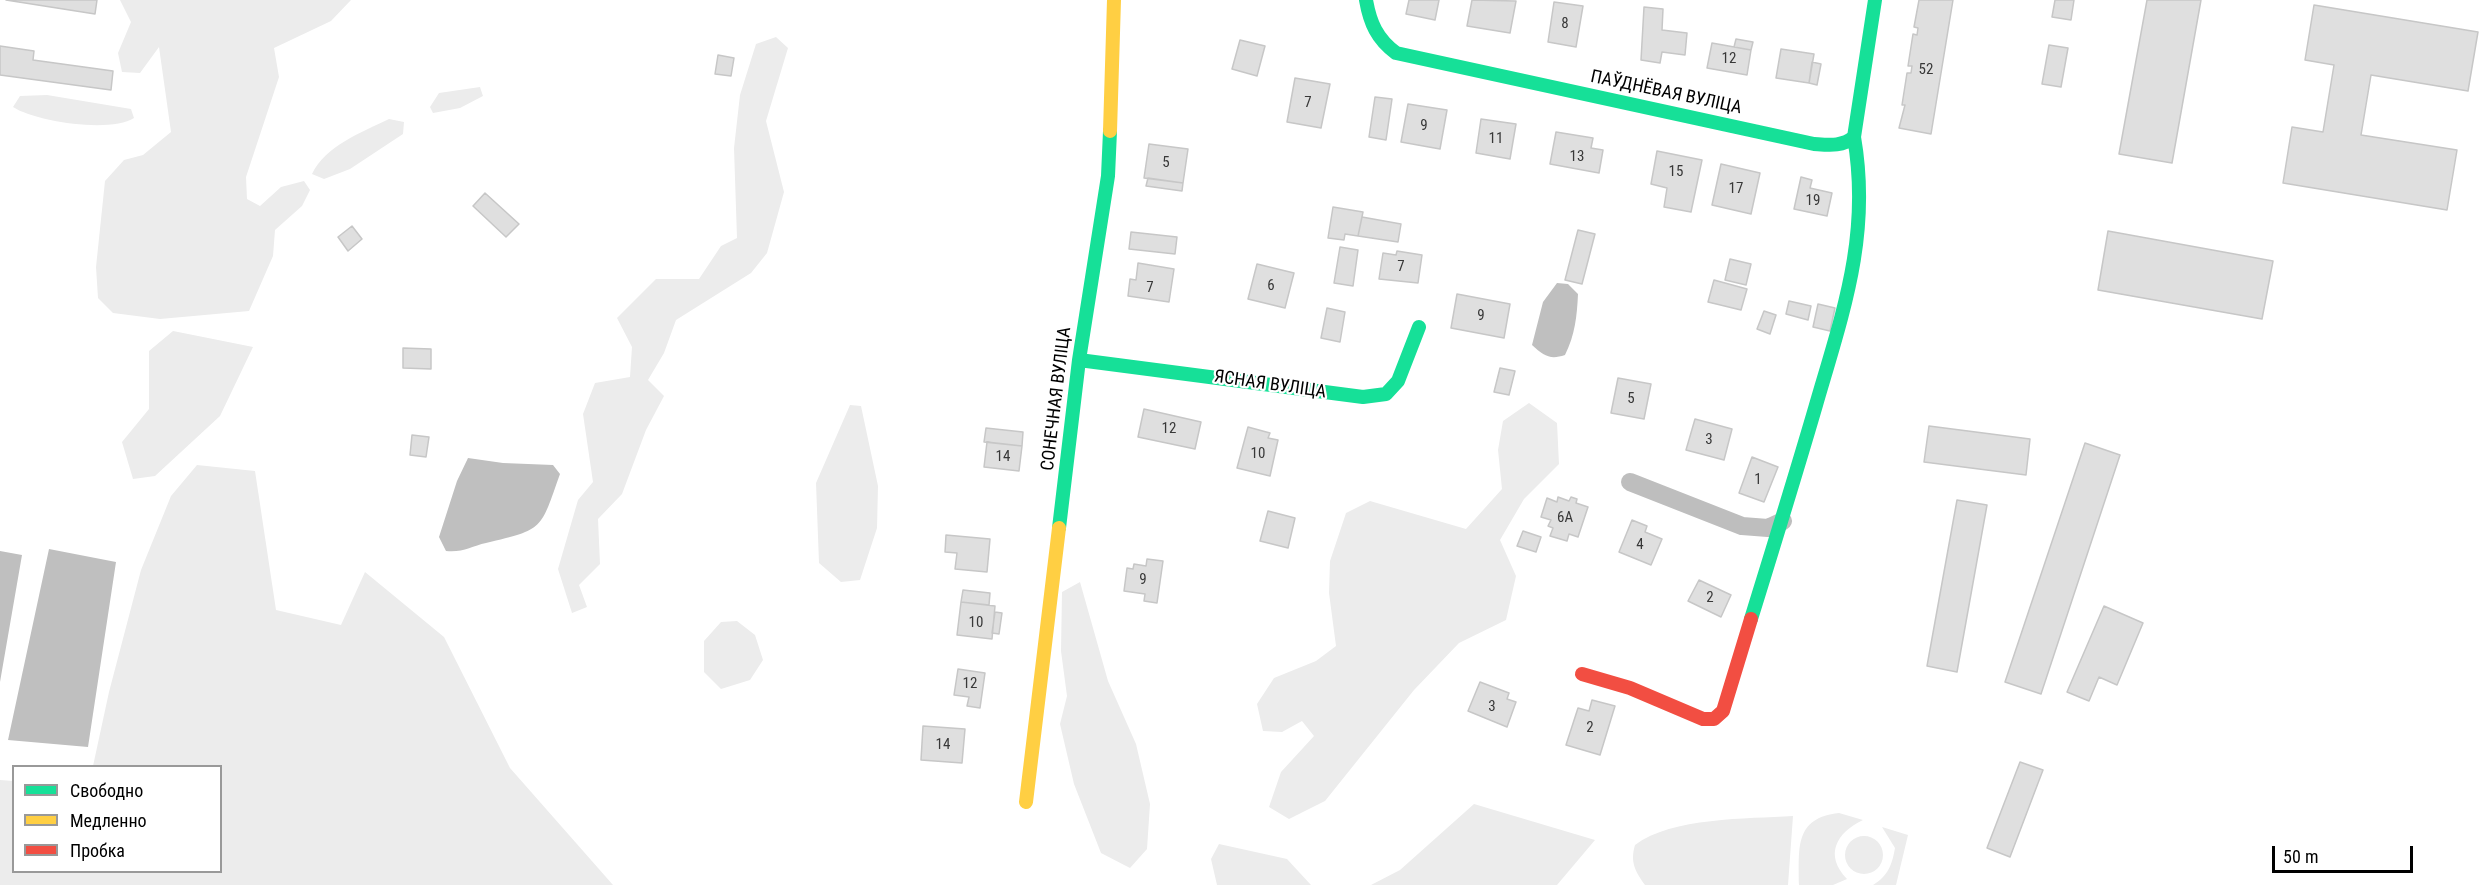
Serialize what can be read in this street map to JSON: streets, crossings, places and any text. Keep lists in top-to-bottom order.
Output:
{
  "streets": {
    "street": ["ПАЎДНЁВАЯ ВУЛІЦА", "ЯСНАЯ ВУЛІЦА", "СОНЕЧНАЯ ВУЛІЦА"]
  },
  "crossings": [
    ["ЯСНАЯ ВУЛІЦА", "СОНЕЧНАЯ ВУЛІЦА"]
  ],
  "house_numbers": [
    "8",
    "12",
    "52",
    "7",
    "9",
    "11",
    "13",
    "5",
    "15",
    "17",
    "19",
    "7",
    "6",
    "7",
    "9",
    "5",
    "12",
    "3",
    "10",
    "14",
    "1",
    "6А",
    "4",
    "9",
    "2",
    "10",
    "12",
    "3",
    "2",
    "14"
  ],
  "legend": ["Свободно", "Медленно", "Пробка"],
  "scale_bar": "50 m"
}
